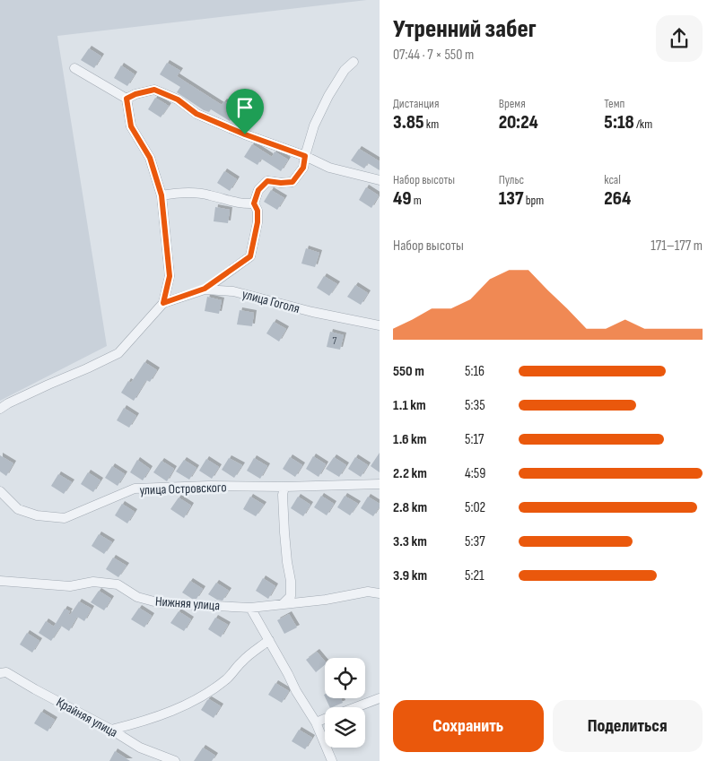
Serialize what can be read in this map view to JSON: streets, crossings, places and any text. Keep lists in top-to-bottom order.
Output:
{
  "streets": {
    "street": [
      "улица Гоголя",
      "улица Островского",
      "Нижняя улица",
      "Крайняя улица"
    ]
  },
  "house_numbers": ["7"],
  "page": {
    "heading": ["Утренний забег", "07:44 · 7 × 550 m"],
    "stats": [
      ["Дистанция", "3.85 km"],
      ["Время", "20:24"],
      ["Темп", "5:18 /km"],
      ["Набор высоты", "49 m"],
      ["Пульс", "137 bpm"],
      ["kcal", "264"]
    ],
    "chart": ["Набор высоты", "171–177 m"],
    "list": [
      {
        "name": "550 m",
        "note": "5:16"
      },
      {
        "name": "1.1 km",
        "note": "5:35"
      },
      {
        "name": "1.6 km",
        "note": "5:17"
      },
      {
        "name": "2.2 km",
        "note": "4:59"
      },
      {
        "name": "2.8 km",
        "note": "5:02"
      },
      {
        "name": "3.3 km",
        "note": "5:37"
      },
      {
        "name": "3.9 km",
        "note": "5:21"
      }
    ],
    "buttons": ["Сохранить", "Поделиться"]
  }
}
